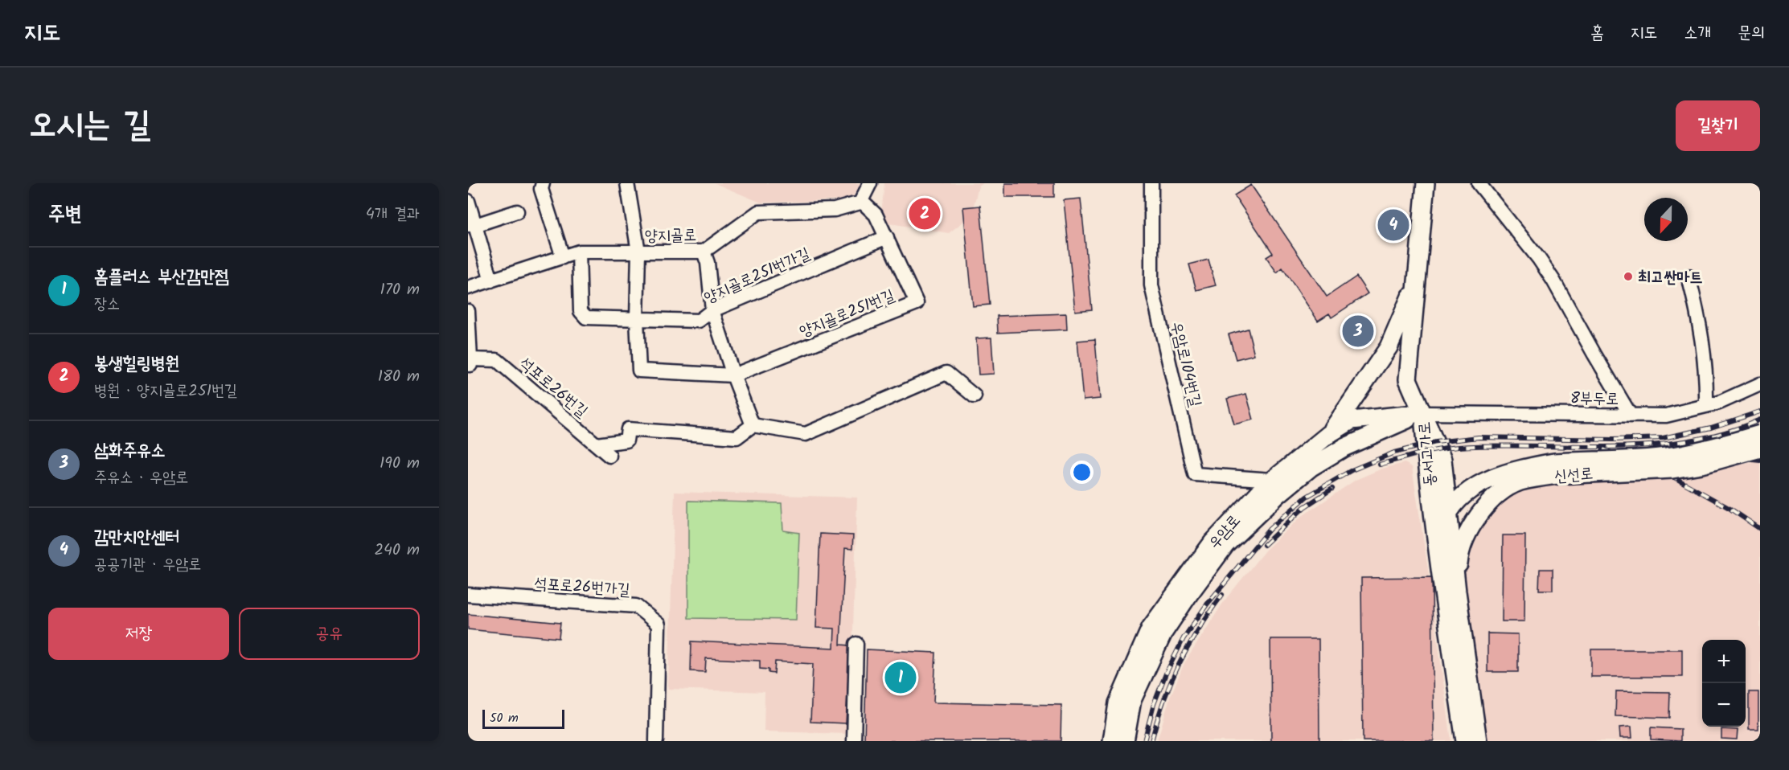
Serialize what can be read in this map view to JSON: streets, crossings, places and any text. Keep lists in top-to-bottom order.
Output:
{
  "streets": {
    "main road": ["동서고가로", "신선로", "우암로"],
    "street": [
      "양지골로",
      "양지골로251번가길",
      "양지골로251번길",
      "우암로104번길",
      "석포로26번길",
      "8부두로",
      "석포로26번가길"
    ]
  },
  "crossings": [
    ["양지골로", "양지골로251번가길"],
    ["양지골로", "양지골로251번길"],
    ["양지골로251번가길", "양지골로251번길"],
    ["우암로104번길", "우암로"],
    ["8부두로", "동서고가로"],
    ["8부두로", "우암로"],
    ["동서고가로", "신선로"],
    ["동서고가로", "우암로"]
  ],
  "places": ["최고싼마트"],
  "scale_bar": "50 m",
  "north": "bottom",
  "page": {
    "header": "지도",
    "nav": [
      "홈",
      "지도",
      "소개",
      "문의"
    ],
    "title": "오시는 길",
    "buttons": [
      "길찾기",
      ["저장", "공유"]
    ],
    "heading": ["주변", "4개 결과"],
    "pins": [
      "2",
      "4",
      "3",
      "1"
    ],
    "list": [
      {
        "mark": "1",
        "name": "홈플러스 부산감만점",
        "note": "장소",
        "value": "170 m"
      },
      {
        "mark": "2",
        "name": "봉생힐링병원",
        "note": "병원 · 양지골로251번길",
        "value": "180 m"
      },
      {
        "mark": "3",
        "name": "삼화주유소",
        "note": "주유소 · 우암로",
        "value": "190 m"
      },
      {
        "mark": "4",
        "name": "감만치안센터",
        "note": "공공기관 · 우암로",
        "value": "240 m"
      }
    ],
    "map_buttons": ["+", "−"],
    "scale": "50 m"
  }
}
